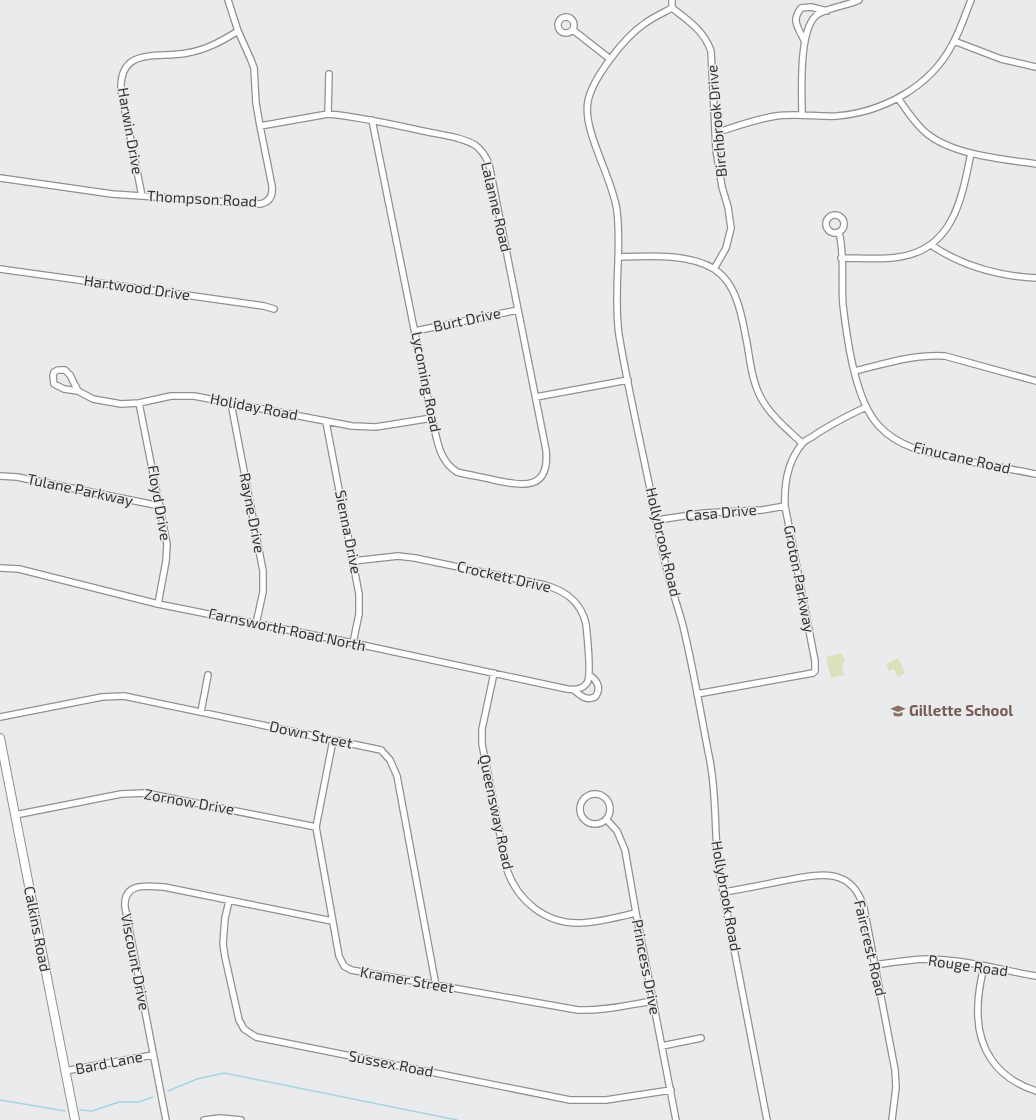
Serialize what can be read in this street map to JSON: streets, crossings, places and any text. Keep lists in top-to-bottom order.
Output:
{
  "streets": {
    "main road": ["Calkins Road"],
    "street": [
      "Birchbrook Drive",
      "Harwin Drive",
      "Thompson Road",
      "Lalanne Road",
      "Hartwood Drive",
      "Burt Drive",
      "Lycoming Road",
      "Holiday Road",
      "Finucane Road",
      "Tulane Parkway",
      "Floyd Drive",
      "Rayne Drive",
      "Casa Drive",
      "Sienna Drive",
      "Hollybrook Road",
      "Crockett Drive",
      "Groton Parkway",
      "Farnsworth Road North",
      "Down Street",
      "Zornow Drive",
      "Queensway Road",
      "Faircrest Road",
      "Viscount Drive",
      "Rouge Road",
      "Princess Drive",
      "Kramer Street",
      "Bard Lane",
      "Sussex Road"
    ]
  },
  "crossings": [
    ["Birchbrook Drive", "Hollybrook Road"],
    ["Harwin Drive", "Thompson Road"],
    ["Thompson Road", "Lalanne Road"],
    ["Lalanne Road", "Burt Drive"],
    ["Lalanne Road", "Lycoming Road"],
    ["Burt Drive", "Lycoming Road"],
    ["Lycoming Road", "Holiday Road"],
    ["Holiday Road", "Floyd Drive"],
    ["Holiday Road", "Rayne Drive"],
    ["Holiday Road", "Sienna Drive"],
    ["Finucane Road", "Groton Parkway"],
    ["Tulane Parkway", "Floyd Drive"],
    ["Floyd Drive", "Farnsworth Road North"],
    ["Rayne Drive", "Farnsworth Road North"],
    ["Casa Drive", "Hollybrook Road"],
    ["Casa Drive", "Groton Parkway"],
    ["Sienna Drive", "Crockett Drive"],
    ["Sienna Drive", "Farnsworth Road North"],
    ["Hollybrook Road", "Groton Parkway"],
    ["Hollybrook Road", "Faircrest Road"],
    ["Crockett Drive", "Farnsworth Road North"],
    ["Farnsworth Road North", "Queensway Road"],
    ["Down Street", "Kramer Street"],
    ["Zornow Drive", "Calkins Road"],
    ["Zornow Drive", "Kramer Street"],
    ["Queensway Road", "Princess Drive"],
    ["Calkins Road", "Bard Lane"],
    ["Faircrest Road", "Rouge Road"],
    ["Viscount Drive", "Kramer Street"],
    ["Viscount Drive", "Bard Lane"],
    ["Viscount Drive", "Sussex Road"],
    ["Princess Drive", "Kramer Street"],
    ["Princess Drive", "Sussex Road"]
  ],
  "places": {
    "school or university": ["Gillette School"]
  }
}
